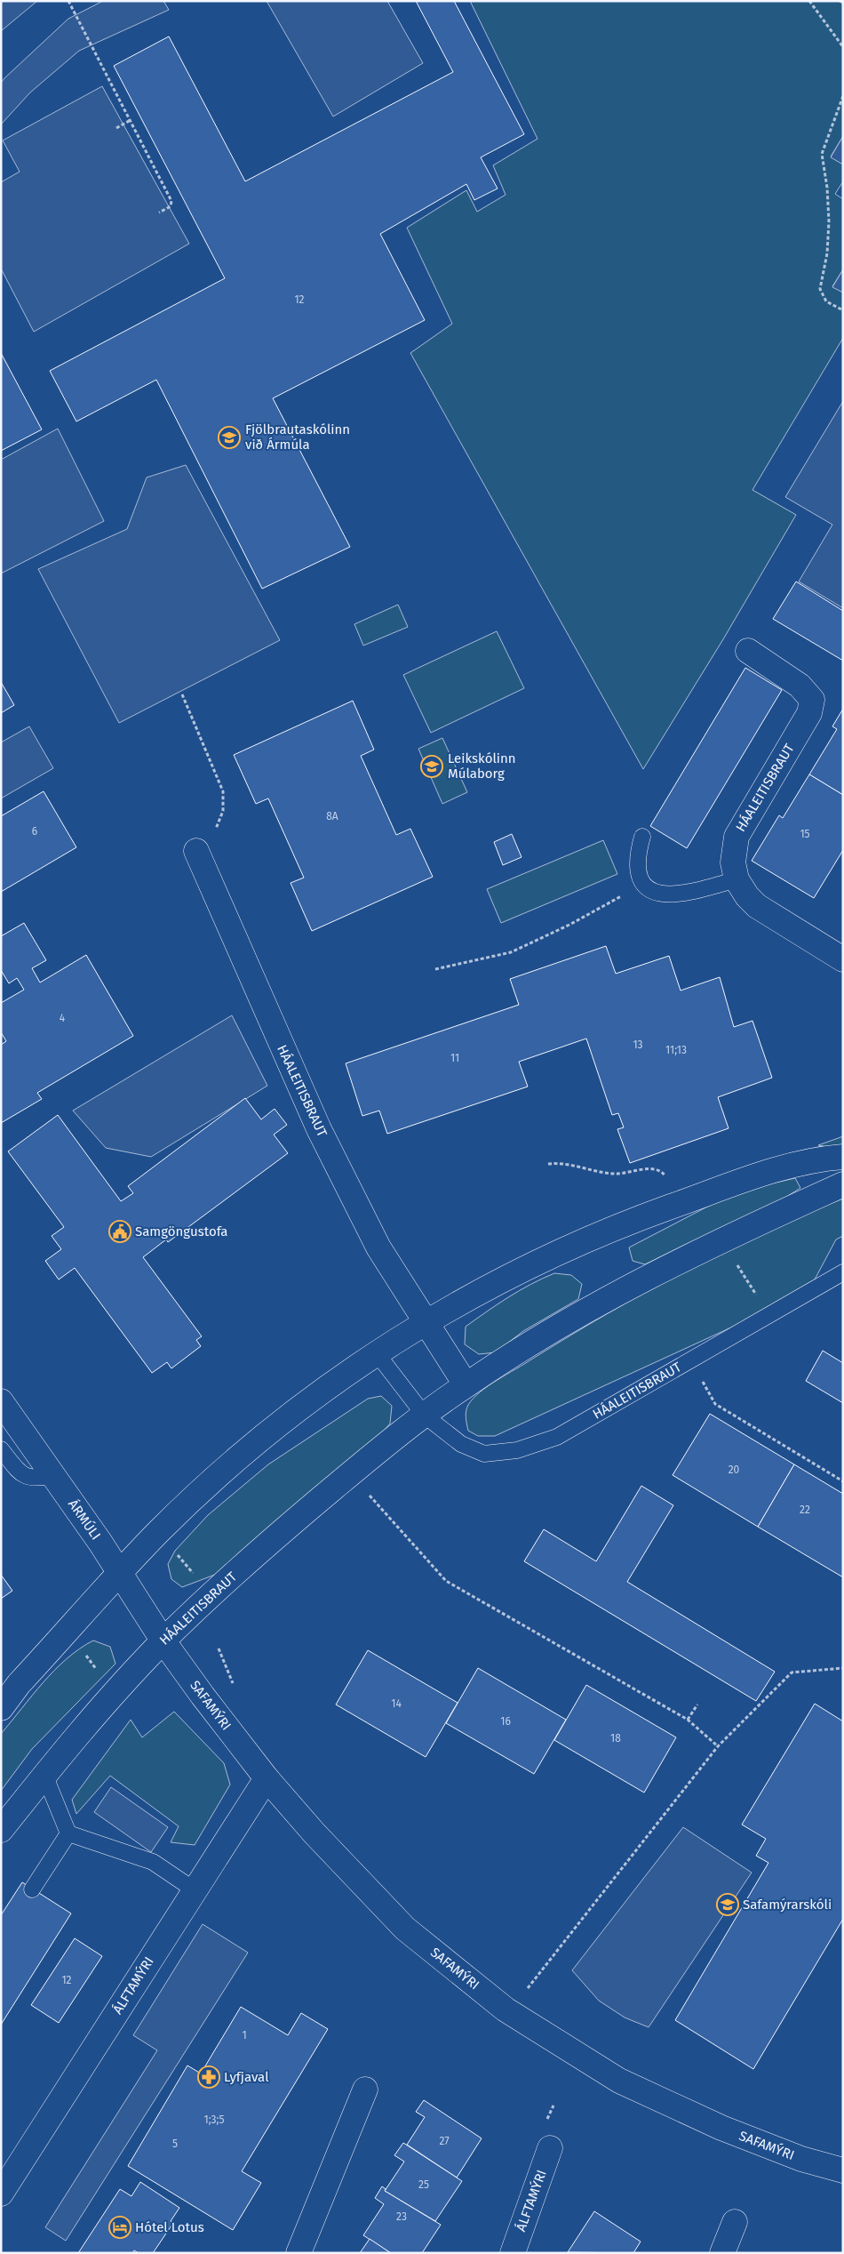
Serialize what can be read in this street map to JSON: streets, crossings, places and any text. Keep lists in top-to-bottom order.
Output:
{
  "streets": {
    "street": [
      "HÁALEITISBRAUT",
      "ÁRMÚLI",
      "SAFAMÝRI",
      "ÁLFTAMÝRI"
    ]
  },
  "crossings": [
    ["HÁALEITISBRAUT", "ÁRMÚLI"],
    ["HÁALEITISBRAUT", "SAFAMÝRI"],
    ["ÁRMÚLI", "SAFAMÝRI"],
    ["SAFAMÝRI", "ÁLFTAMÝRI"]
  ],
  "places": {
    "school or university": ["Fjölbrautaskólinn við Ármúla", "Leikskólinn Múlaborg", "Safamýrarskóli"],
    "public building": ["Samgöngustofa"],
    "pharmacy": ["Lyfjaval"],
    "hotel": ["Hótel Lotus"]
  },
  "house_numbers": [
    "12",
    "8A",
    "6",
    "15",
    "4",
    "13",
    "11;13",
    "11",
    "20",
    "22",
    "14",
    "16",
    "18",
    "12",
    "1",
    "1;3;5",
    "27",
    "5",
    "25",
    "23"
  ]
}
